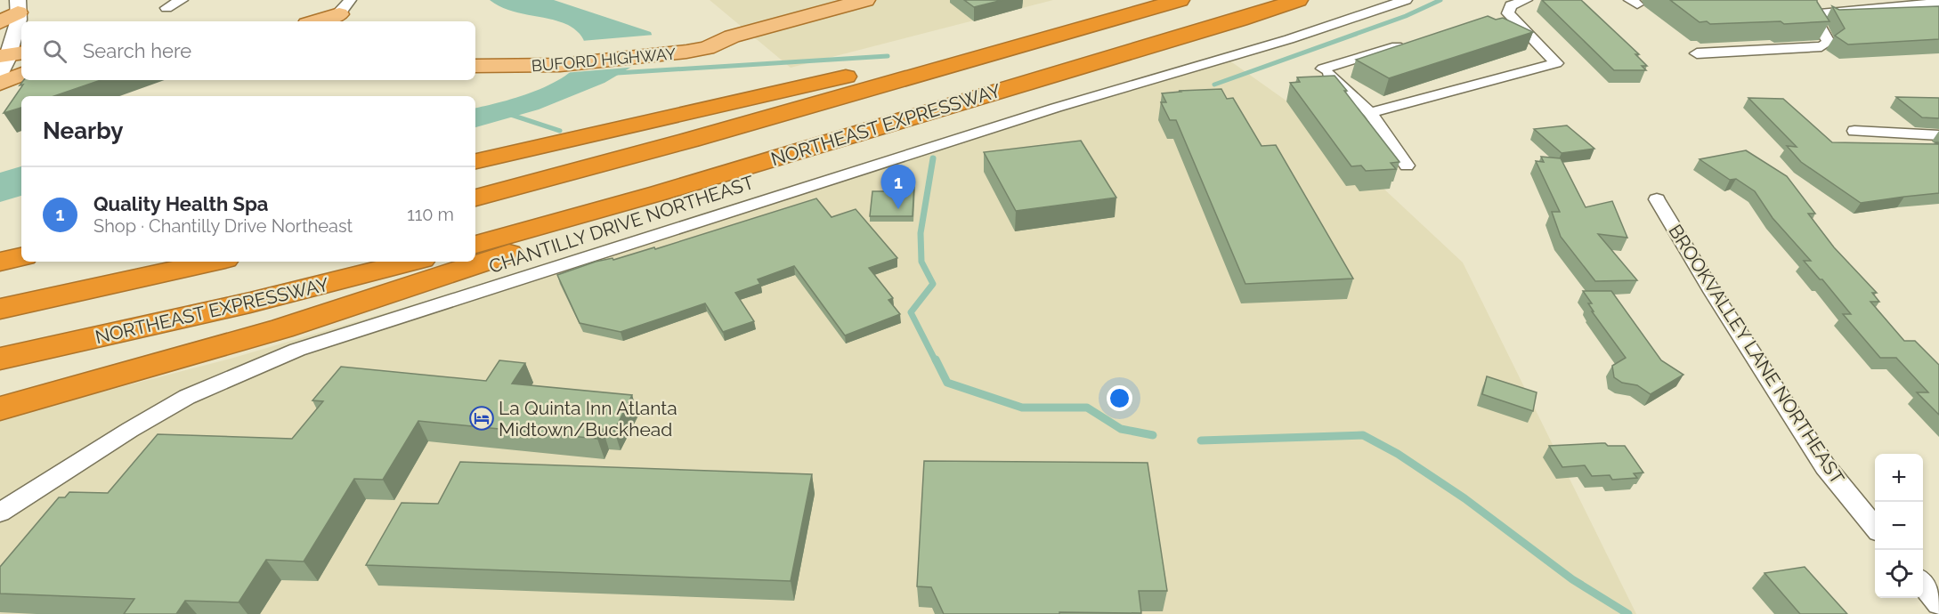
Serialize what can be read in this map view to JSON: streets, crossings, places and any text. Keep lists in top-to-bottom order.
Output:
{
  "streets": {
    "highway": ["NORTHEAST EXPRESSWAY"],
    "main road": ["BUFORD HIGHWAY"],
    "street": ["CHANTILLY DRIVE NORTHEAST", "BROOKVALLEY LANE NORTHEAST"]
  },
  "places": {
    "hotel": ["La Quinta Inn Atlanta Midtown/Buckhead"]
  },
  "page": {
    "search": "Search here",
    "heading": "Nearby",
    "pins": "1",
    "list": [
      {
        "mark": "1",
        "name": "Quality Health Spa",
        "note": "Shop · Chantilly Drive Northeast",
        "value": "110 m"
      }
    ],
    "map_buttons": ["+", "−"]
  }
}
